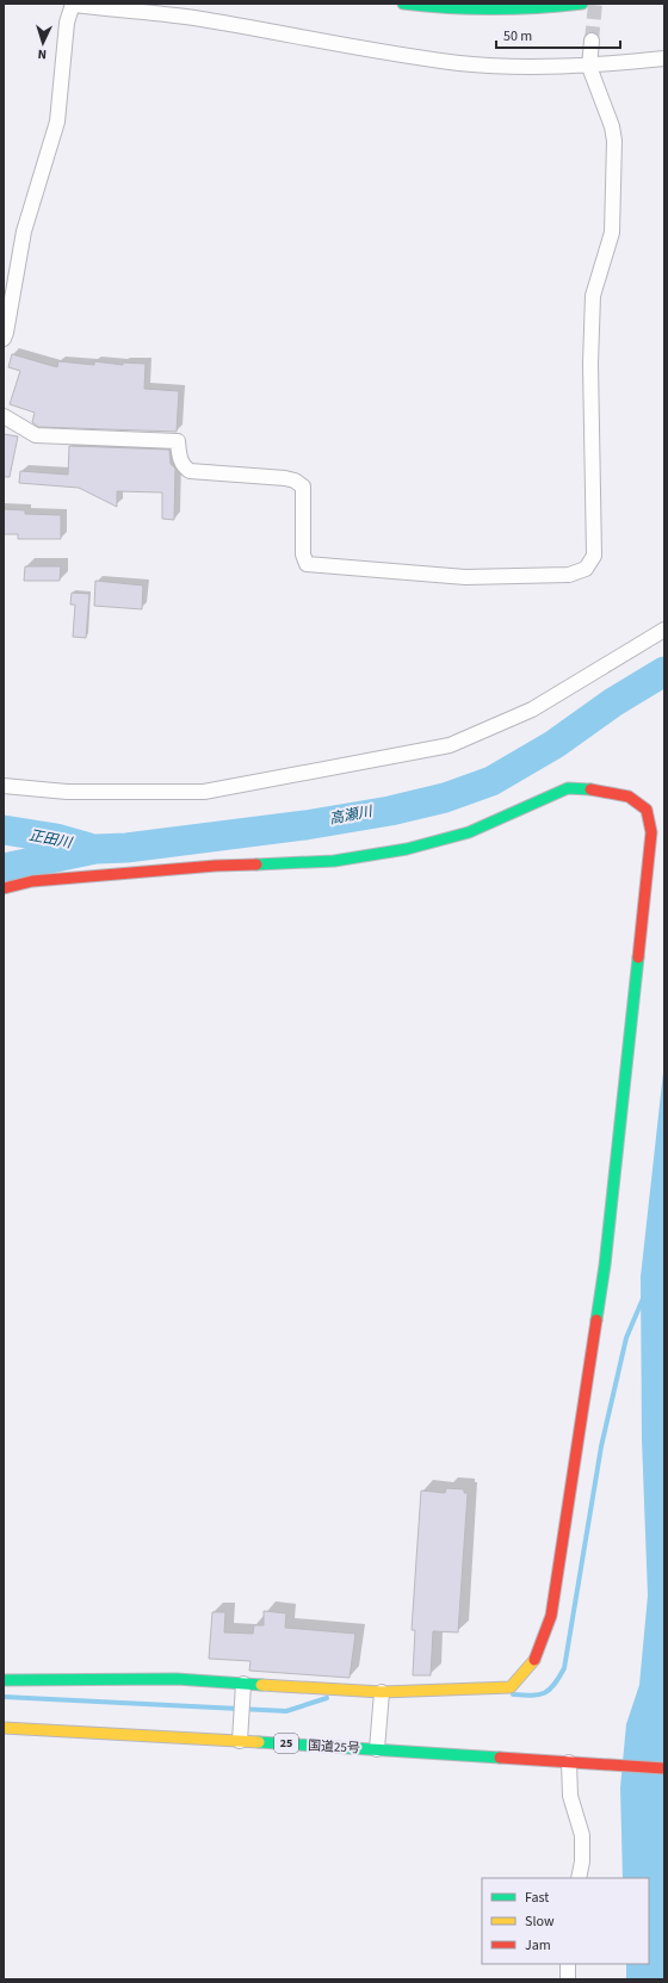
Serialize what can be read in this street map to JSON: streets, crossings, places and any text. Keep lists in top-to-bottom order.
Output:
{
  "streets": {
    "main road": ["25", "国道25号"]
  },
  "water": ["高瀬川", "正田川"],
  "legend": ["Fast", "Slow", "Jam"],
  "scale_bar": "50 m",
  "north": "bottom"
}
